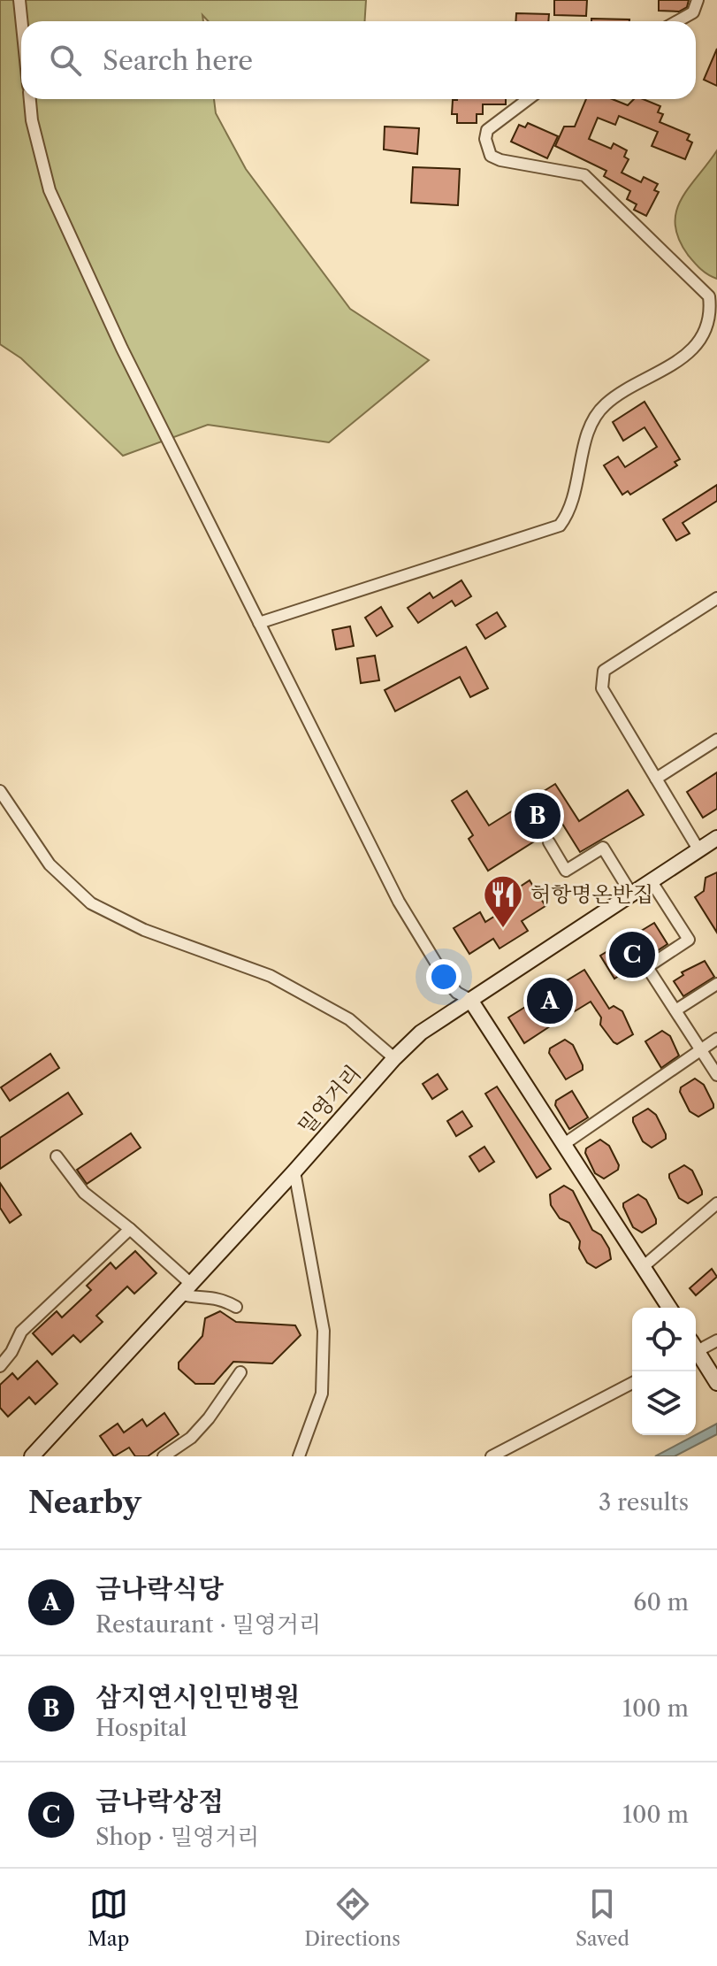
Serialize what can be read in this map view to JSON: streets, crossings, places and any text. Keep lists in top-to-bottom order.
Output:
{
  "streets": {
    "main road": ["밀영거리"]
  },
  "places": {
    "restaurant": ["허항명온반집"]
  },
  "page": {
    "search": "Search here",
    "pins": ["B", "C", "A"],
    "heading": ["Nearby", "3 results"],
    "list": [
      {
        "mark": "A",
        "name": "금나락식당",
        "note": "Restaurant · 밀영거리",
        "value": "60 m"
      },
      {
        "mark": "B",
        "name": "삼지연시인민병원",
        "note": "Hospital",
        "value": "100 m"
      },
      {
        "mark": "C",
        "name": "금나락상점",
        "note": "Shop · 밀영거리",
        "value": "100 m"
      }
    ],
    "nav": ["Map", "Directions", "Saved"]
  }
}
